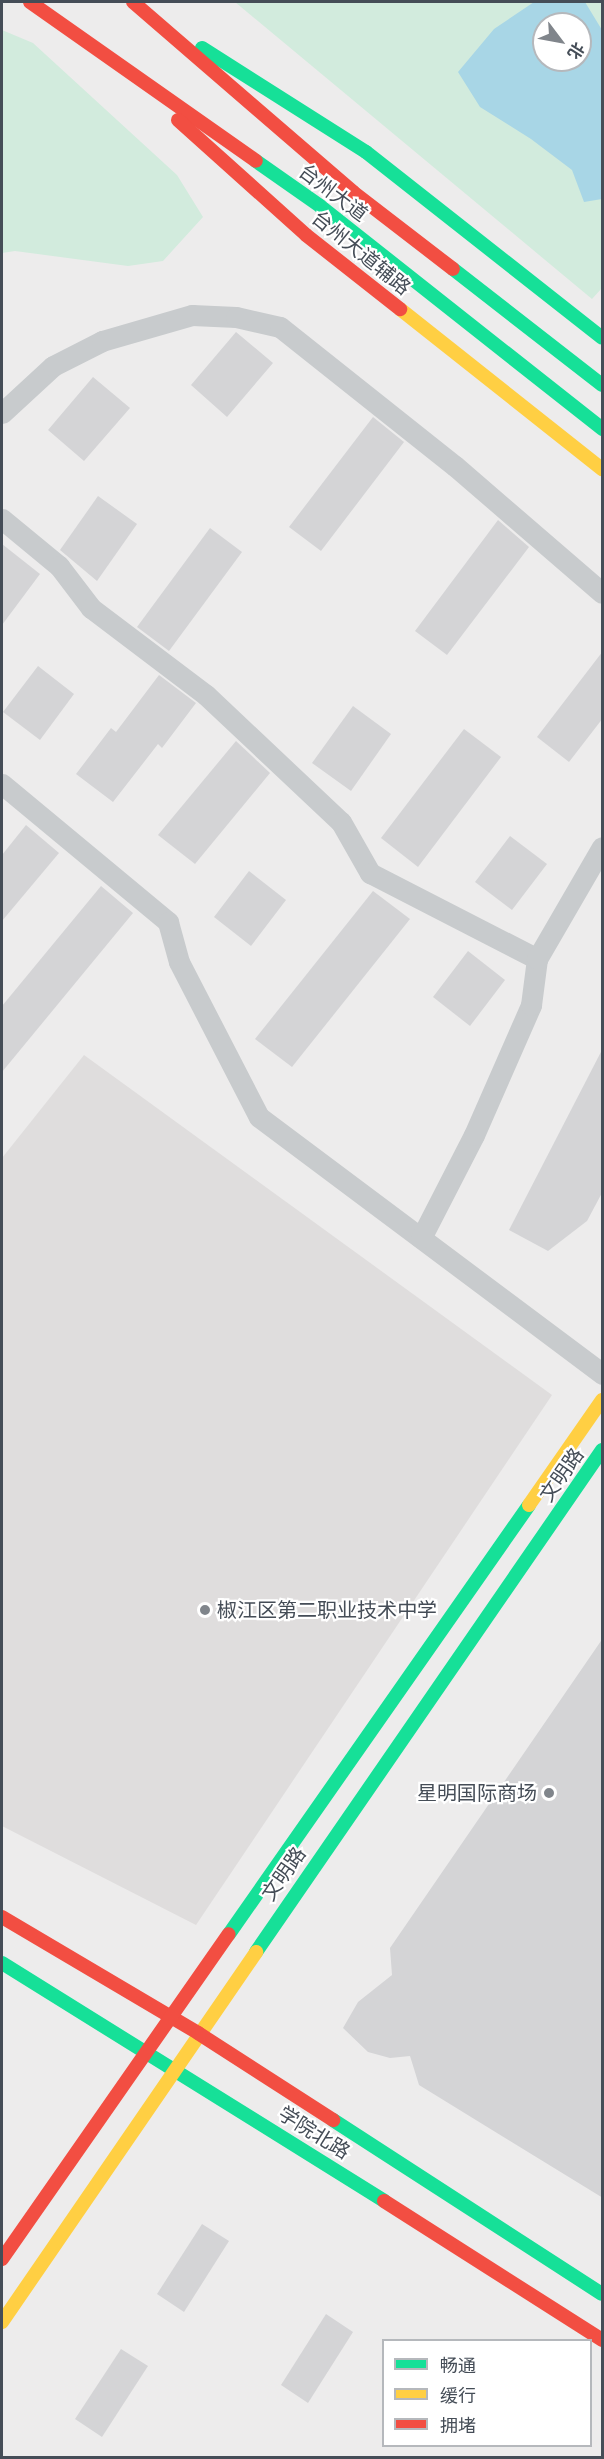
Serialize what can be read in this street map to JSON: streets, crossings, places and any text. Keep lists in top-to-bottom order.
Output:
{
  "streets": {
    "main road": [
      "台州大道",
      "台州大道辅路",
      "文明路",
      "学院北路"
    ]
  },
  "crossings": [
    ["台州大道", "台州大道辅路"],
    ["文明路", "学院北路"]
  ],
  "places": ["椒江区第二职业技术中学", "星明国际商场"],
  "legend": ["畅通", "缓行", "拥堵"],
  "north": "bottom right"
}
